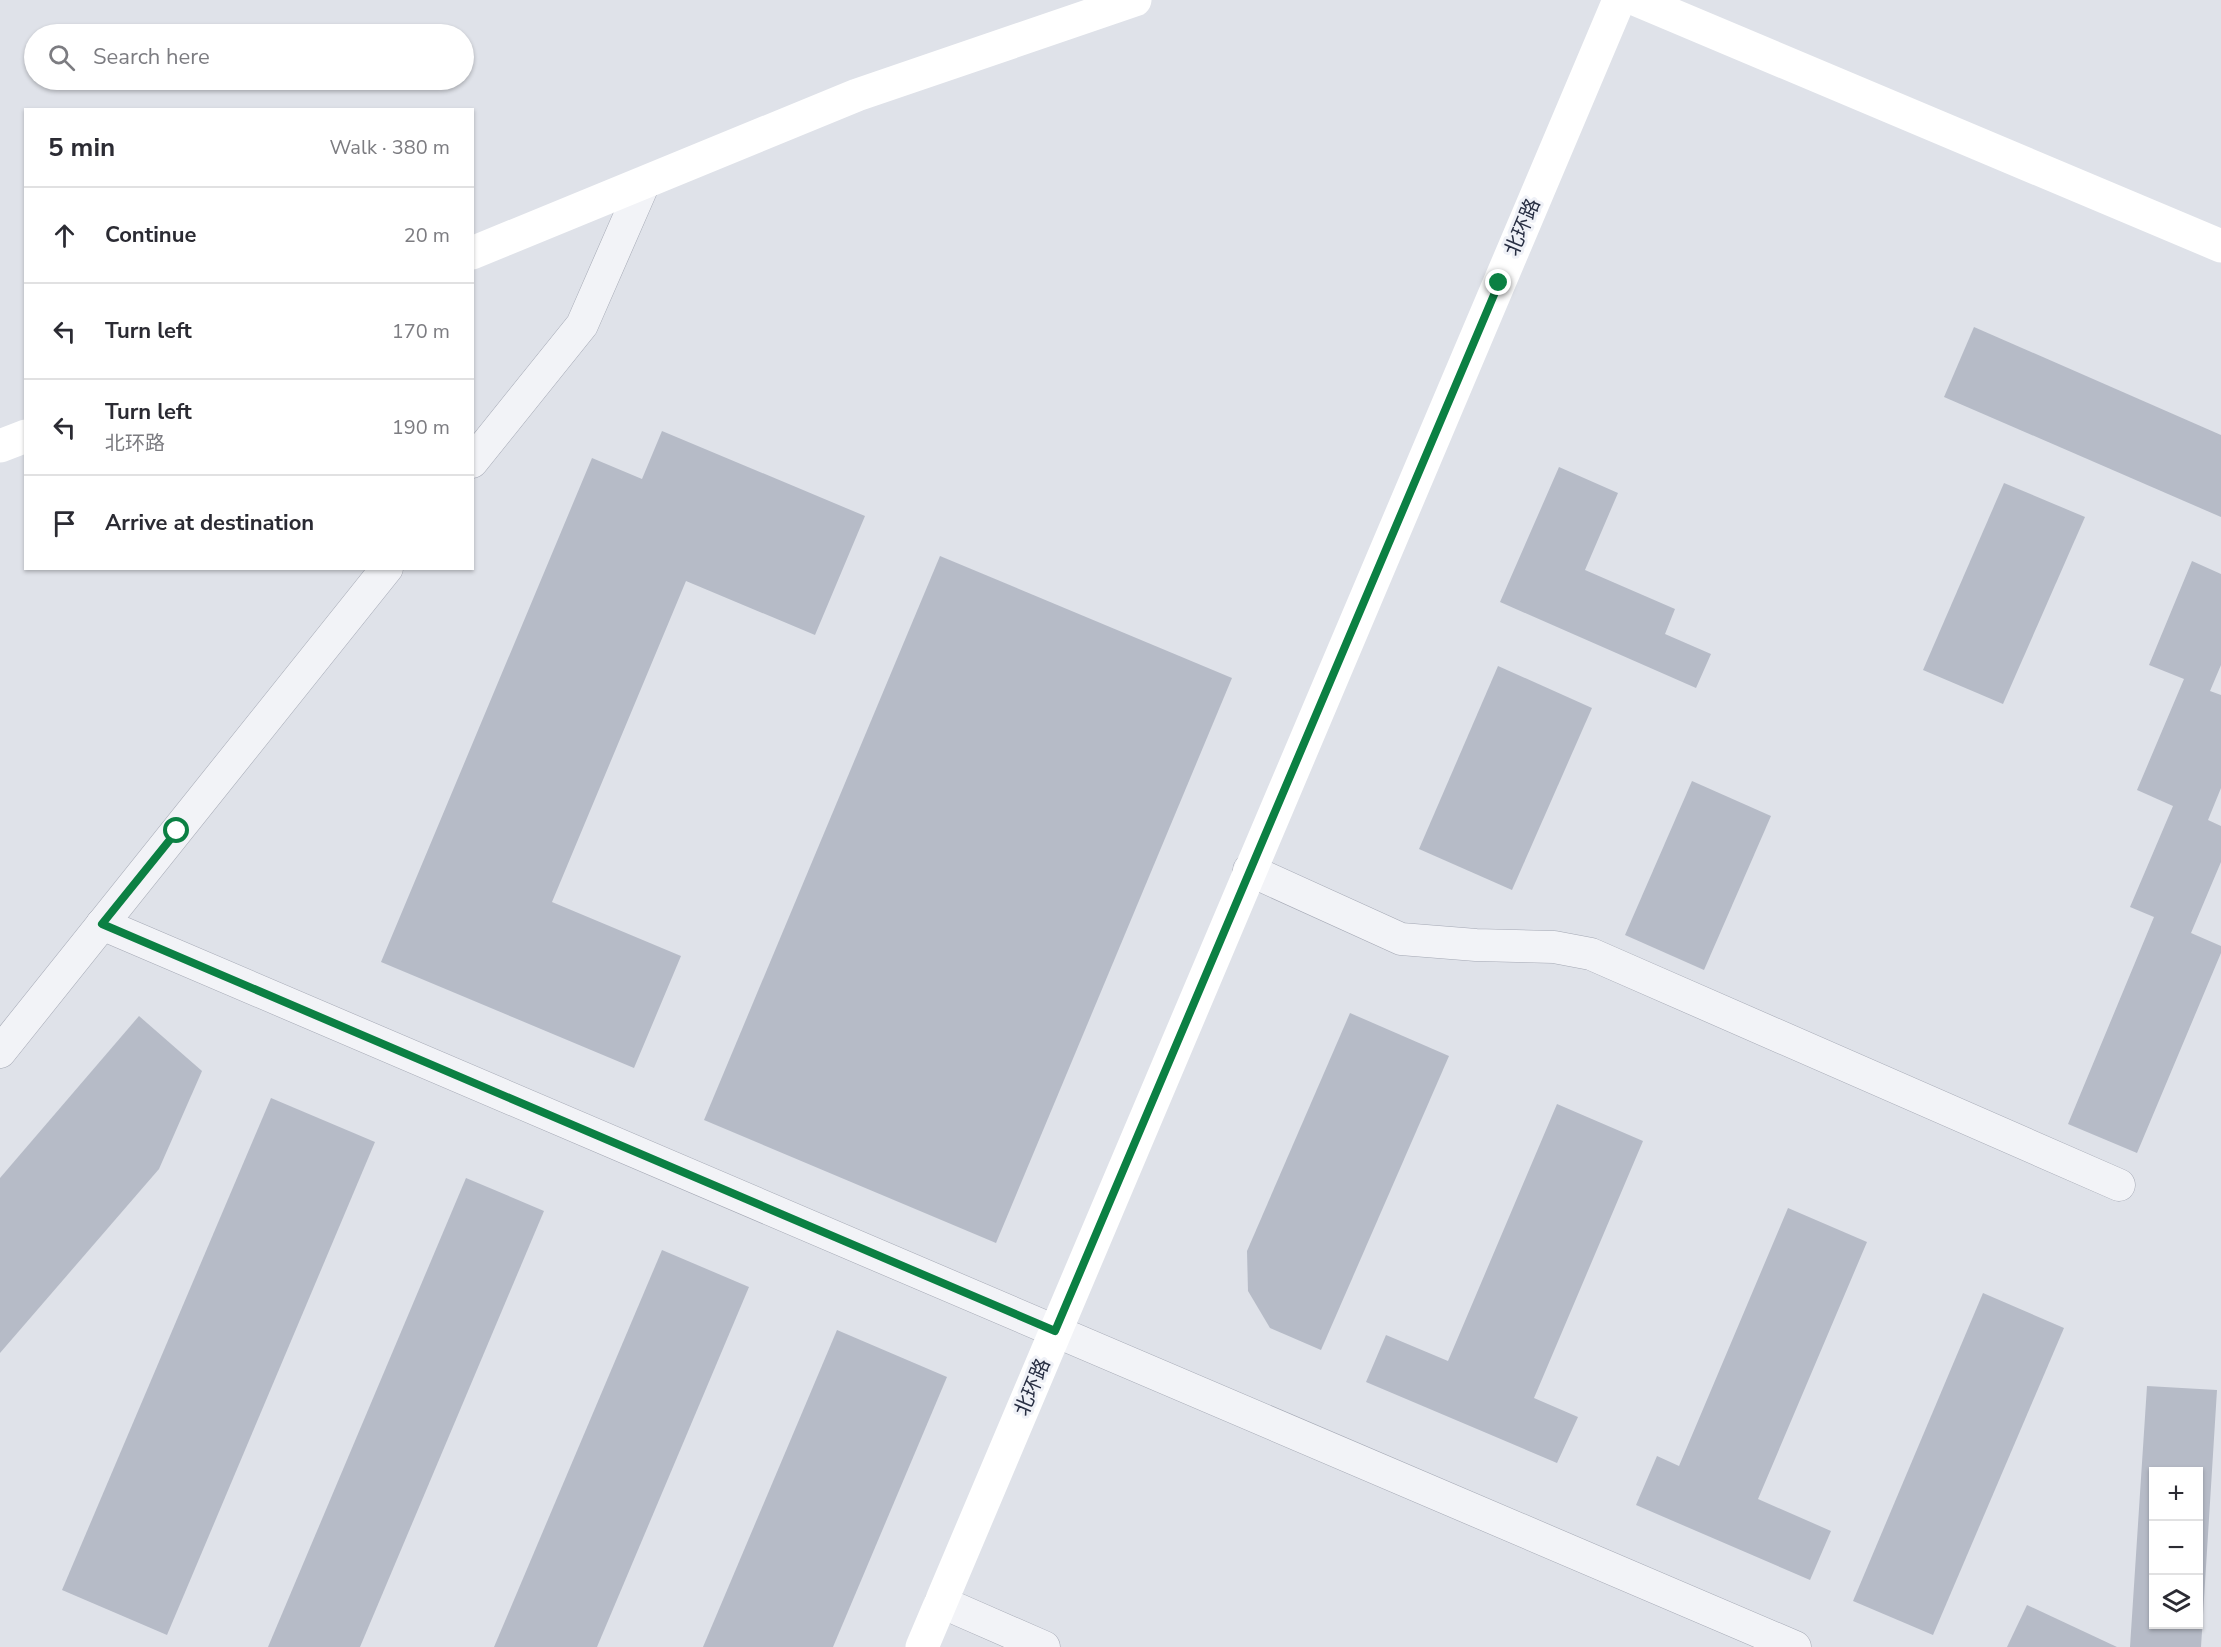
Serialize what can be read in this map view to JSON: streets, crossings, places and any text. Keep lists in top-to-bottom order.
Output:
{
  "streets": {
    "street": ["北环路"]
  },
  "page": {
    "search": "Search here",
    "heading": ["5 min", "Walk · 380 m"],
    "list": [
      ["Continue", "20 m"],
      ["Turn left", "170 m"],
      ["Turn left", "北环路", "190 m"],
      "Arrive at destination"
    ],
    "map_buttons": ["+", "−"]
  }
}
